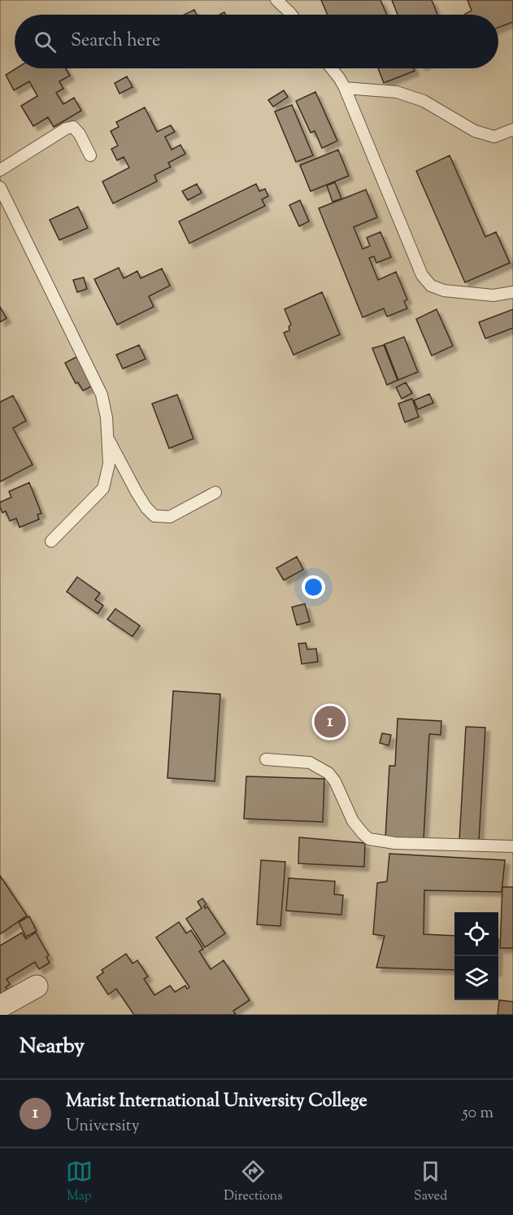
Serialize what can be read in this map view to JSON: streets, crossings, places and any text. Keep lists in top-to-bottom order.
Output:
{
  "page": {
    "search": "Search here",
    "pins": "1",
    "heading": "Nearby",
    "list": [
      {
        "mark": "1",
        "name": "Marist International University College",
        "note": "University",
        "value": "50 m"
      }
    ],
    "nav": ["Map", "Directions", "Saved"]
  }
}
